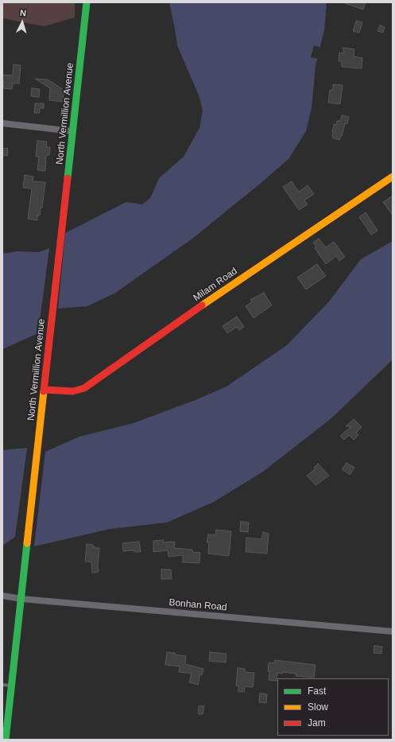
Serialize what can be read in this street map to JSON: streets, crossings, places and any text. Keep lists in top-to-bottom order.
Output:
{
  "streets": {
    "street": ["North Vermillion Avenue", "Milam Road", "Bonhan Road"]
  },
  "crossings": [
    ["North Vermillion Avenue", "Milam Road"],
    ["North Vermillion Avenue", "Bonhan Road"]
  ],
  "legend": ["Fast", "Slow", "Jam"],
  "north": "top"
}
